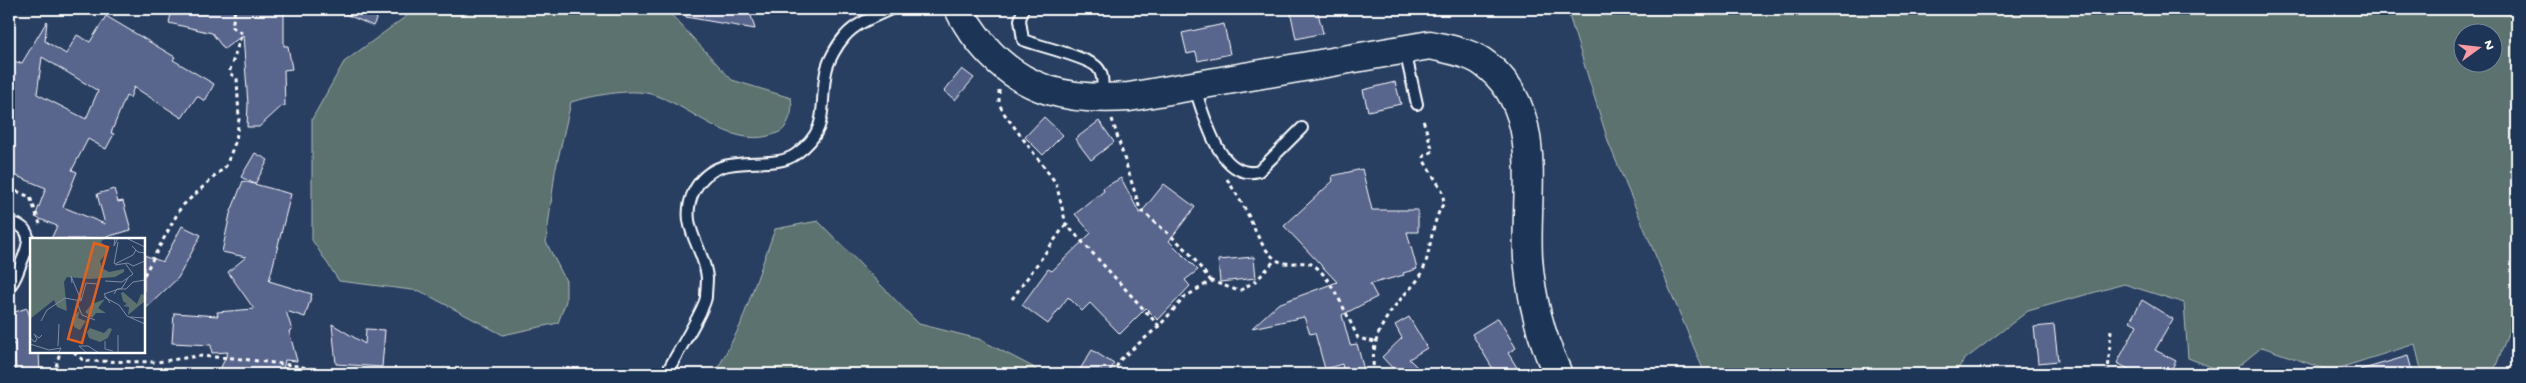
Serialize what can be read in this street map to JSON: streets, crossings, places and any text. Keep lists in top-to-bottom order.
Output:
{
  "north": "right"
}
